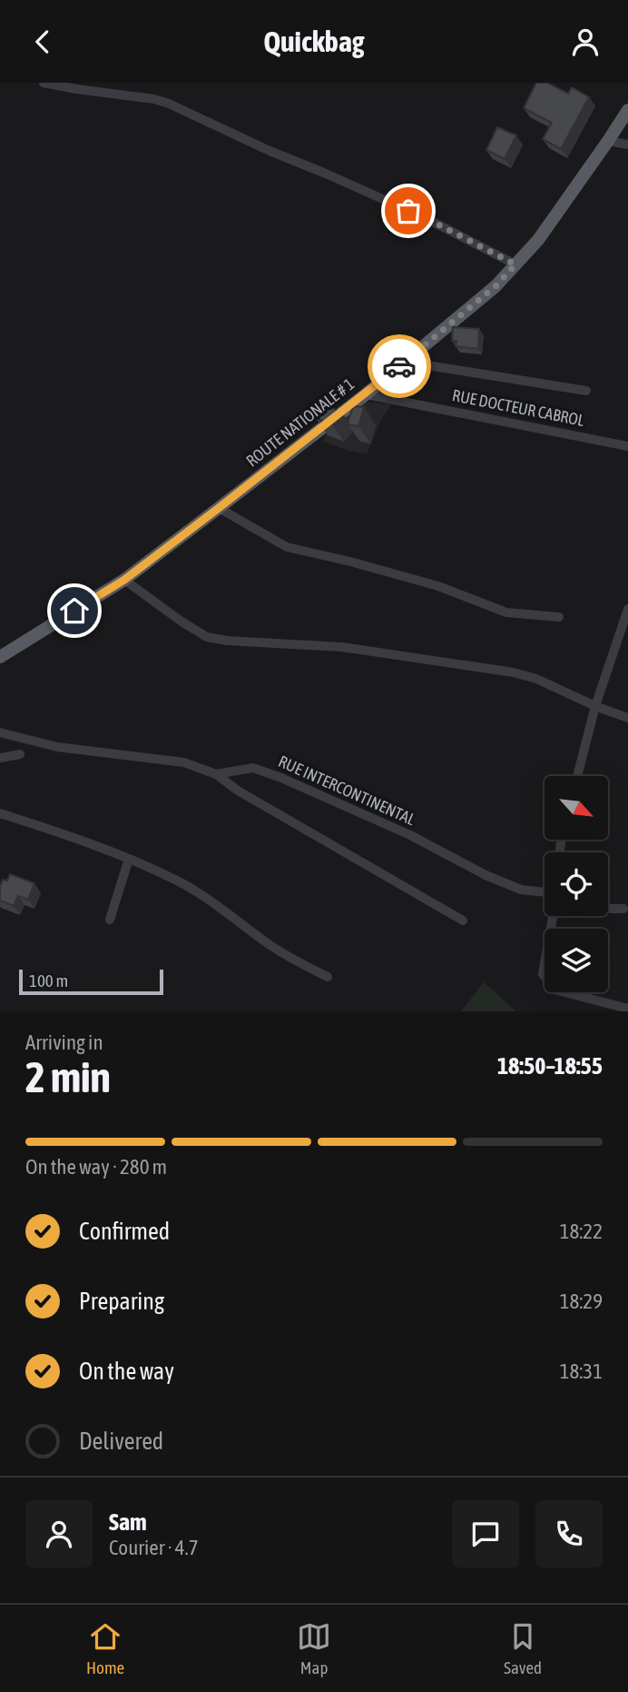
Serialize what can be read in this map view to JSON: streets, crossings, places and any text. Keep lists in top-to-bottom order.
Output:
{
  "streets": {
    "main road": ["ROUTE NATIONALE # 1"],
    "street": ["RUE DOCTEUR CABROL", "RUE INTERCONTINENTAL"]
  },
  "crossings": [
    ["RUE DOCTEUR CABROL", "ROUTE NATIONALE # 1"]
  ],
  "scale_bar": "100 m",
  "north": "bottom right",
  "page": {
    "header": "Quickbag",
    "scale": "100 m",
    "heading": ["2 min", "Arriving in", "18:50–18:55"],
    "panel": ["Sam", "Courier · 4.7"],
    "bar": "On the way · 280 m",
    "list": [
      ["Confirmed", "18:22"],
      ["Preparing", "18:29"],
      ["On the way", "18:31"],
      "Delivered"
    ],
    "tabs": ["Home", "Map", "Saved"]
  }
}
